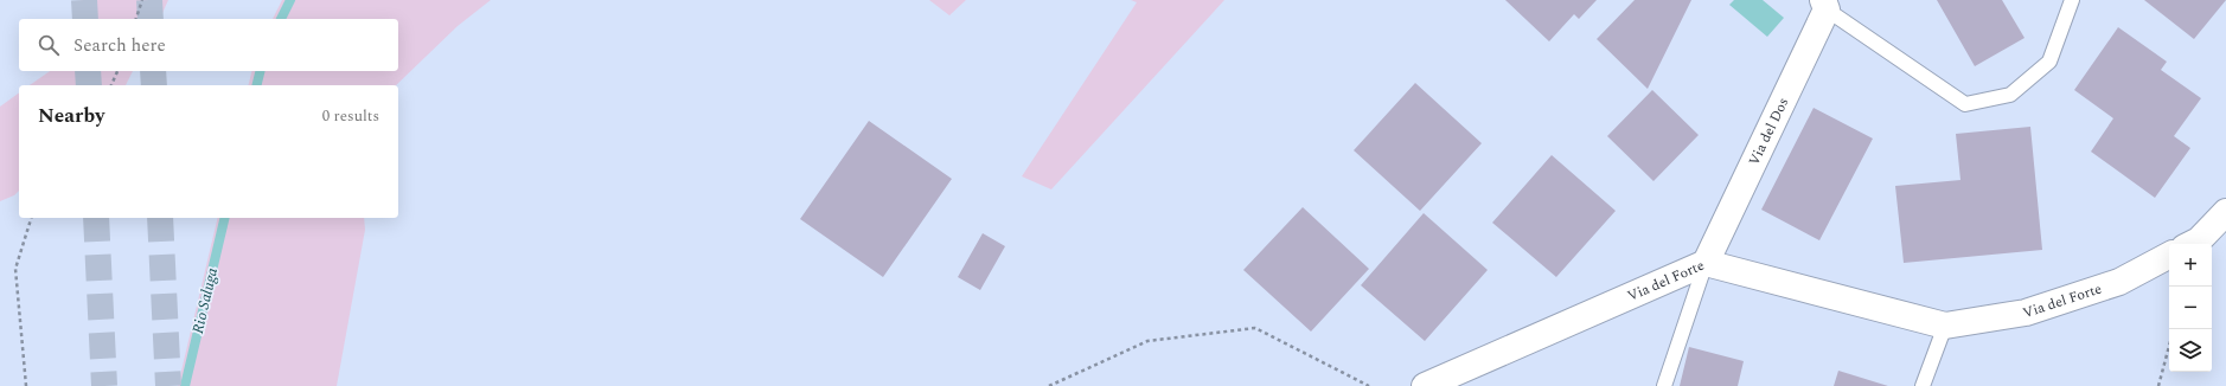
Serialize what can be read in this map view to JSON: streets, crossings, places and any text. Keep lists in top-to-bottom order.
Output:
{
  "streets": {
    "street": ["Via del Dos", "Via del Forte"]
  },
  "crossings": [
    ["Via del Dos", "Via del Forte"]
  ],
  "water": ["Rio Saluga"],
  "page": {
    "search": "Search here",
    "heading": ["Nearby", "0 results"],
    "map_buttons": ["+", "−"]
  }
}
